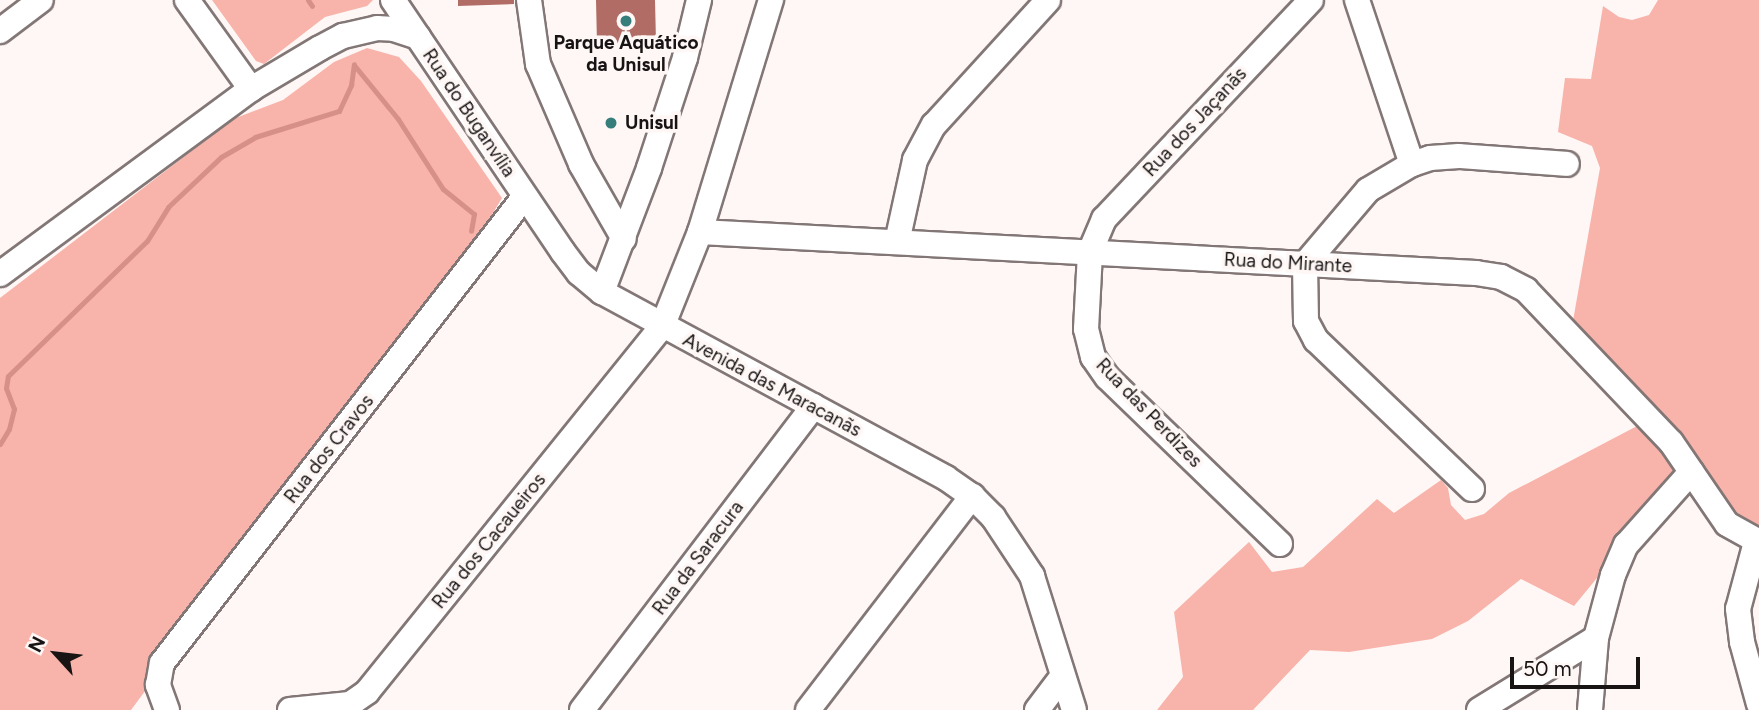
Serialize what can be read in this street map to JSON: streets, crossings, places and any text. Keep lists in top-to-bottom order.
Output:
{
  "streets": {
    "street": [
      "Rua do Buganvília",
      "Rua dos Jaçanãs",
      "Rua do Mirante",
      "Avenida das Maracanãs",
      "Rua das Perdizes",
      "Rua dos Cravos",
      "Rua dos Cacaueiros",
      "Rua da Saracura"
    ]
  },
  "crossings": [
    ["Rua do Buganvília", "Avenida das Maracanãs"],
    ["Rua do Buganvília", "Rua dos Cravos"],
    ["Rua do Buganvília", "Rua dos Cacaueiros"],
    ["Rua dos Jaçanãs", "Rua do Mirante"],
    ["Rua dos Jaçanãs", "Rua das Perdizes"],
    ["Rua do Mirante", "Avenida das Maracanãs"],
    ["Rua do Mirante", "Rua das Perdizes"],
    ["Avenida das Maracanãs", "Rua dos Cacaueiros"],
    ["Avenida das Maracanãs", "Rua da Saracura"]
  ],
  "places": ["Parque Aquático da Unisul", "Unisul"],
  "scale_bar": "50 m",
  "north": "top left"
}
